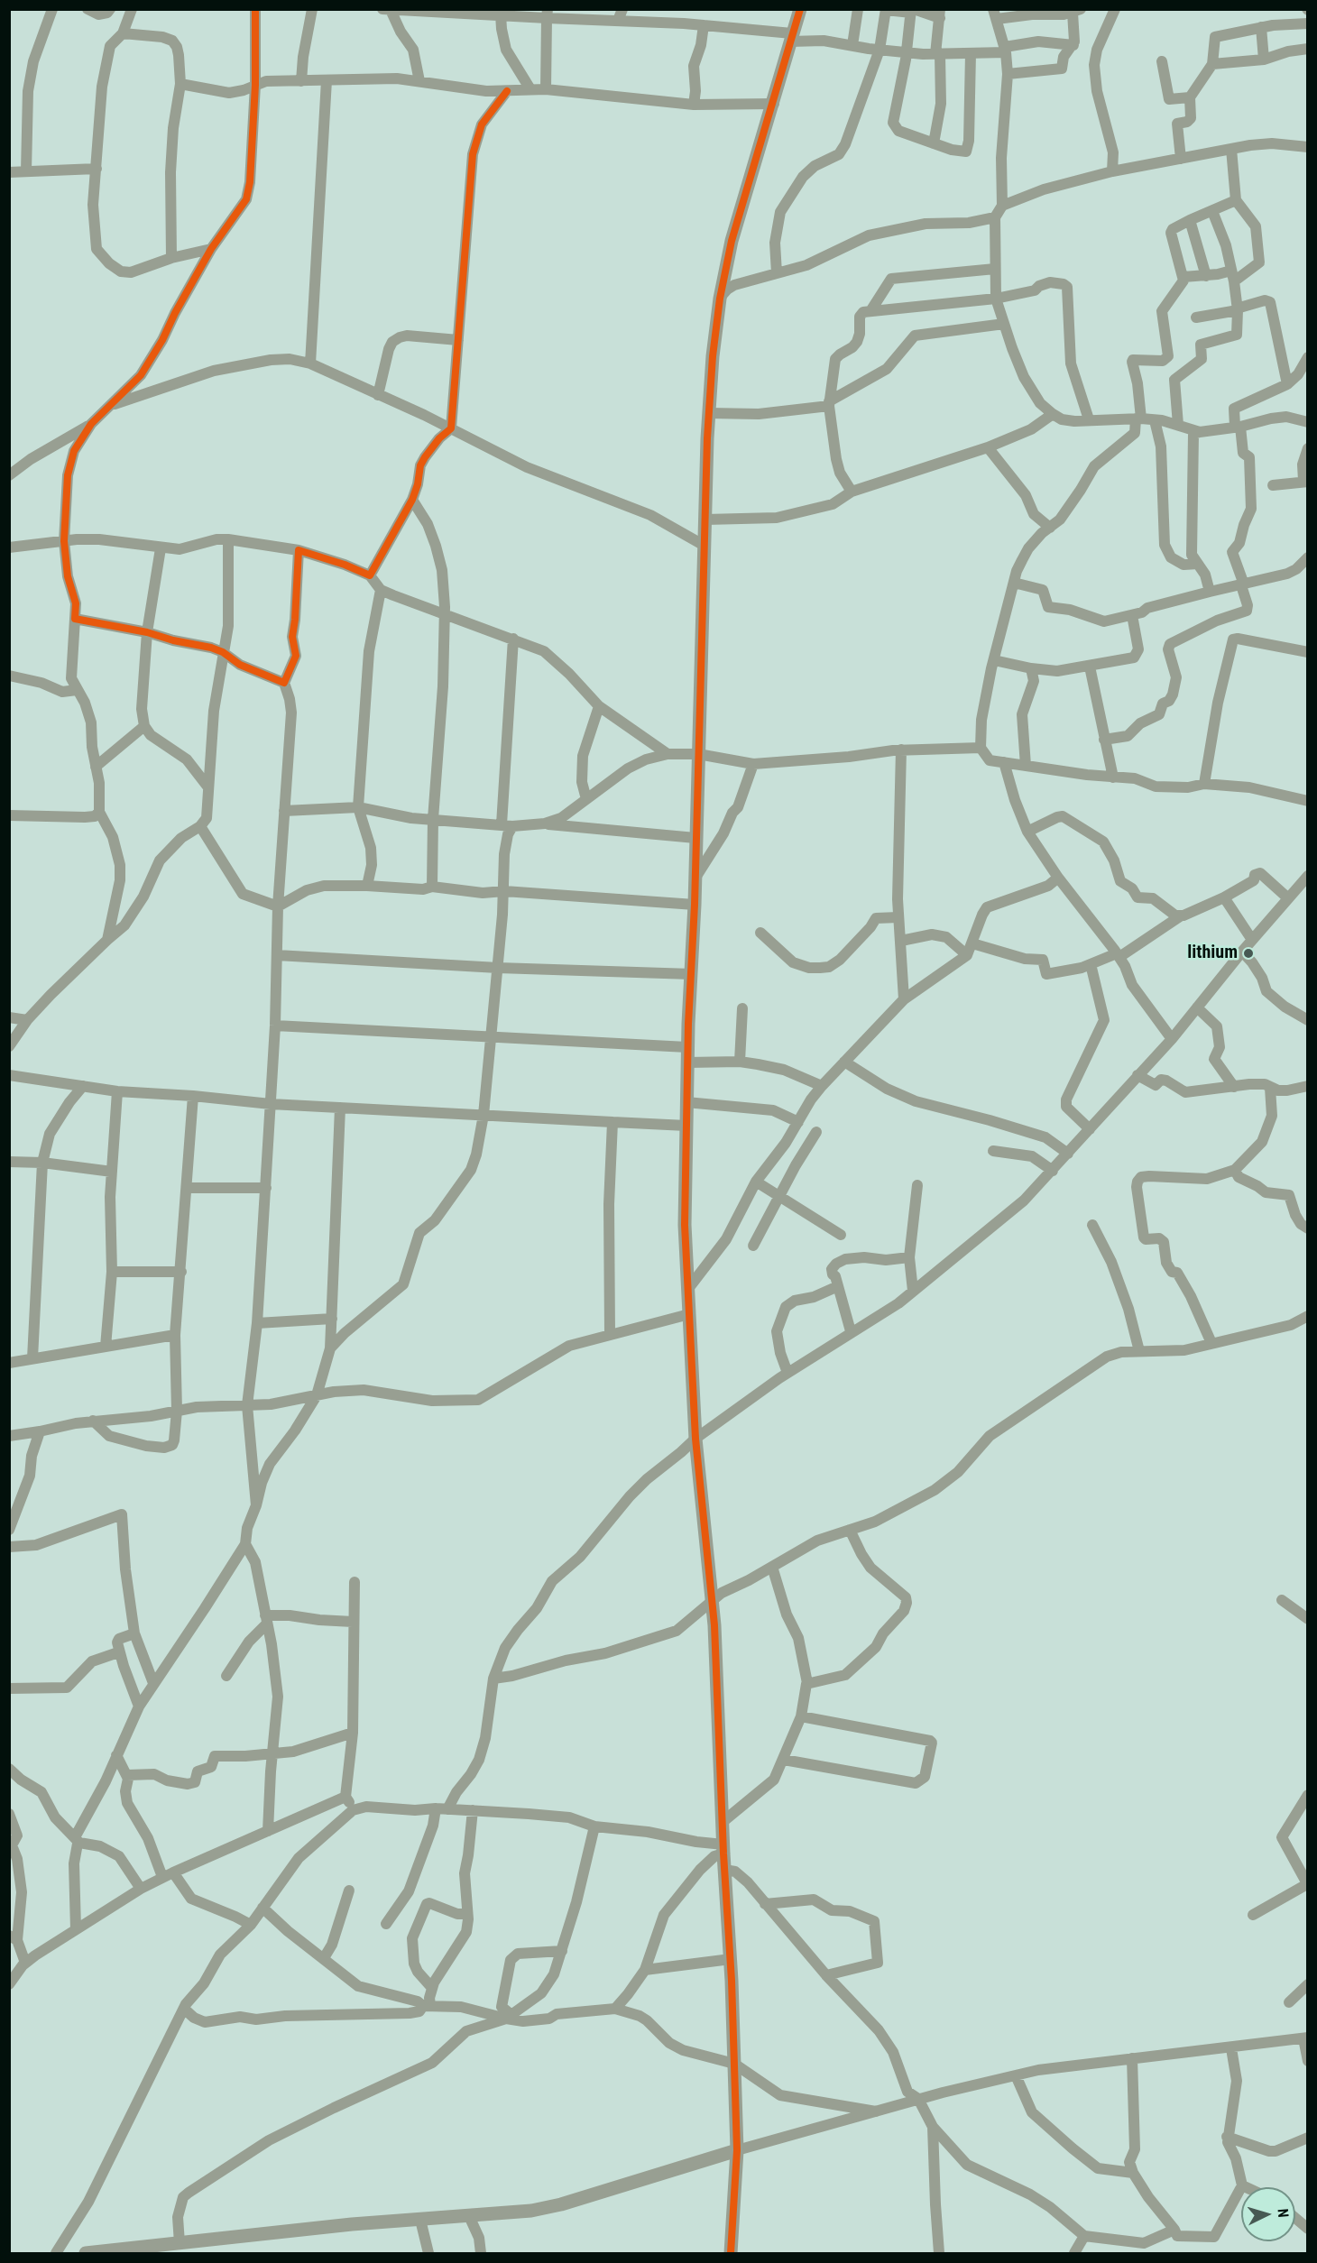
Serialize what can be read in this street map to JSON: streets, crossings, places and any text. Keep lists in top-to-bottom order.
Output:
{
  "places": ["lithium"],
  "north": "right"
}
